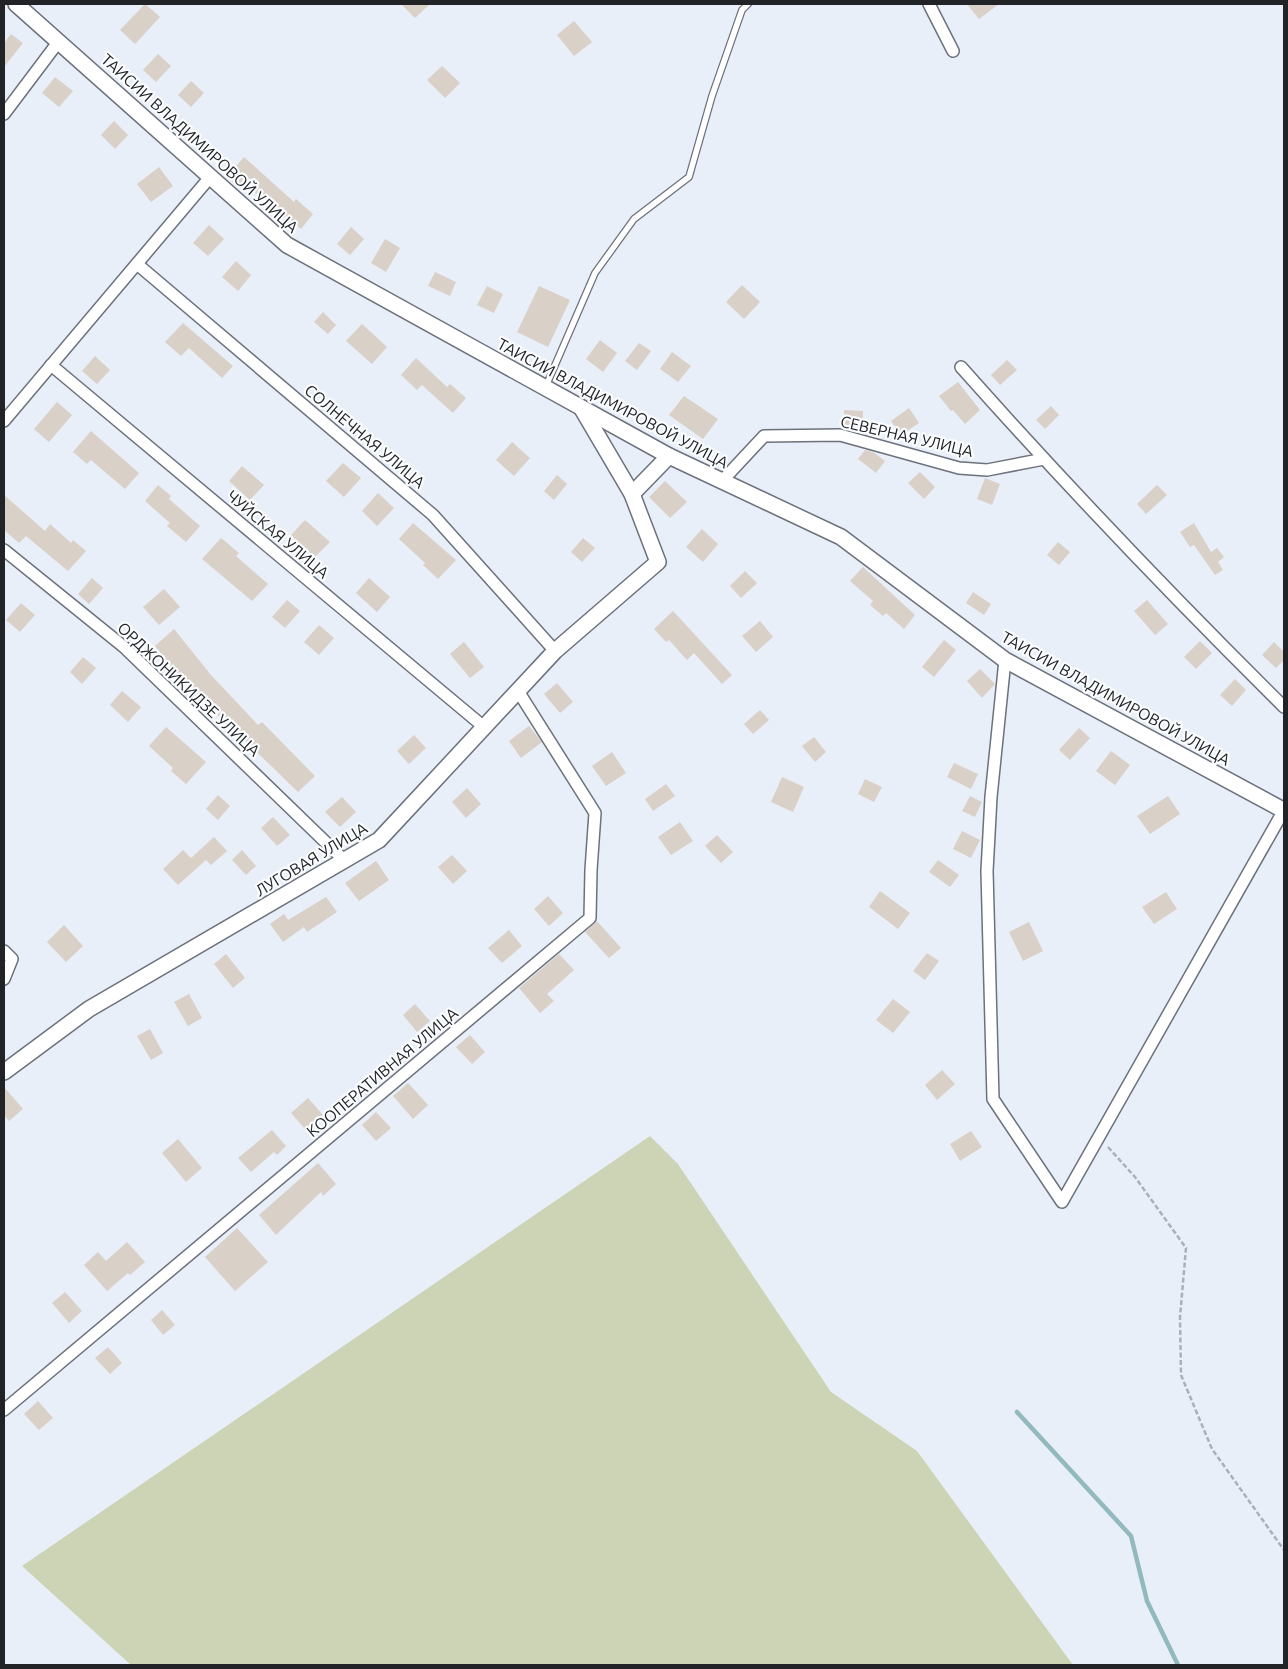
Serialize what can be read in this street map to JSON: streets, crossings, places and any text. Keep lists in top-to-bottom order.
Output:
{
  "streets": {
    "street": [
      "ТАИСИИ ВЛАДИМИРОВОЙ УЛИЦА",
      "СОЛНЕЧНАЯ УЛИЦА",
      "СЕВЕРНАЯ УЛИЦА",
      "ЧУЙСКАЯ УЛИЦА",
      "ОРДЖОНИКИДЗЕ УЛИЦА",
      "ЛУГОВАЯ УЛИЦА",
      "КООПЕРАТИВНАЯ УЛИЦА"
    ]
  },
  "crossings": [
    ["ТАИСИИ ВЛАДИМИРОВОЙ УЛИЦА", "СЕВЕРНАЯ УЛИЦА"],
    ["СОЛНЕЧНАЯ УЛИЦА", "ЛУГОВАЯ УЛИЦА"],
    ["ЧУЙСКАЯ УЛИЦА", "ЛУГОВАЯ УЛИЦА"],
    ["ОРДЖОНИКИДЗЕ УЛИЦА", "ЛУГОВАЯ УЛИЦА"],
    ["ЛУГОВАЯ УЛИЦА", "КООПЕРАТИВНАЯ УЛИЦА"]
  ]
}
